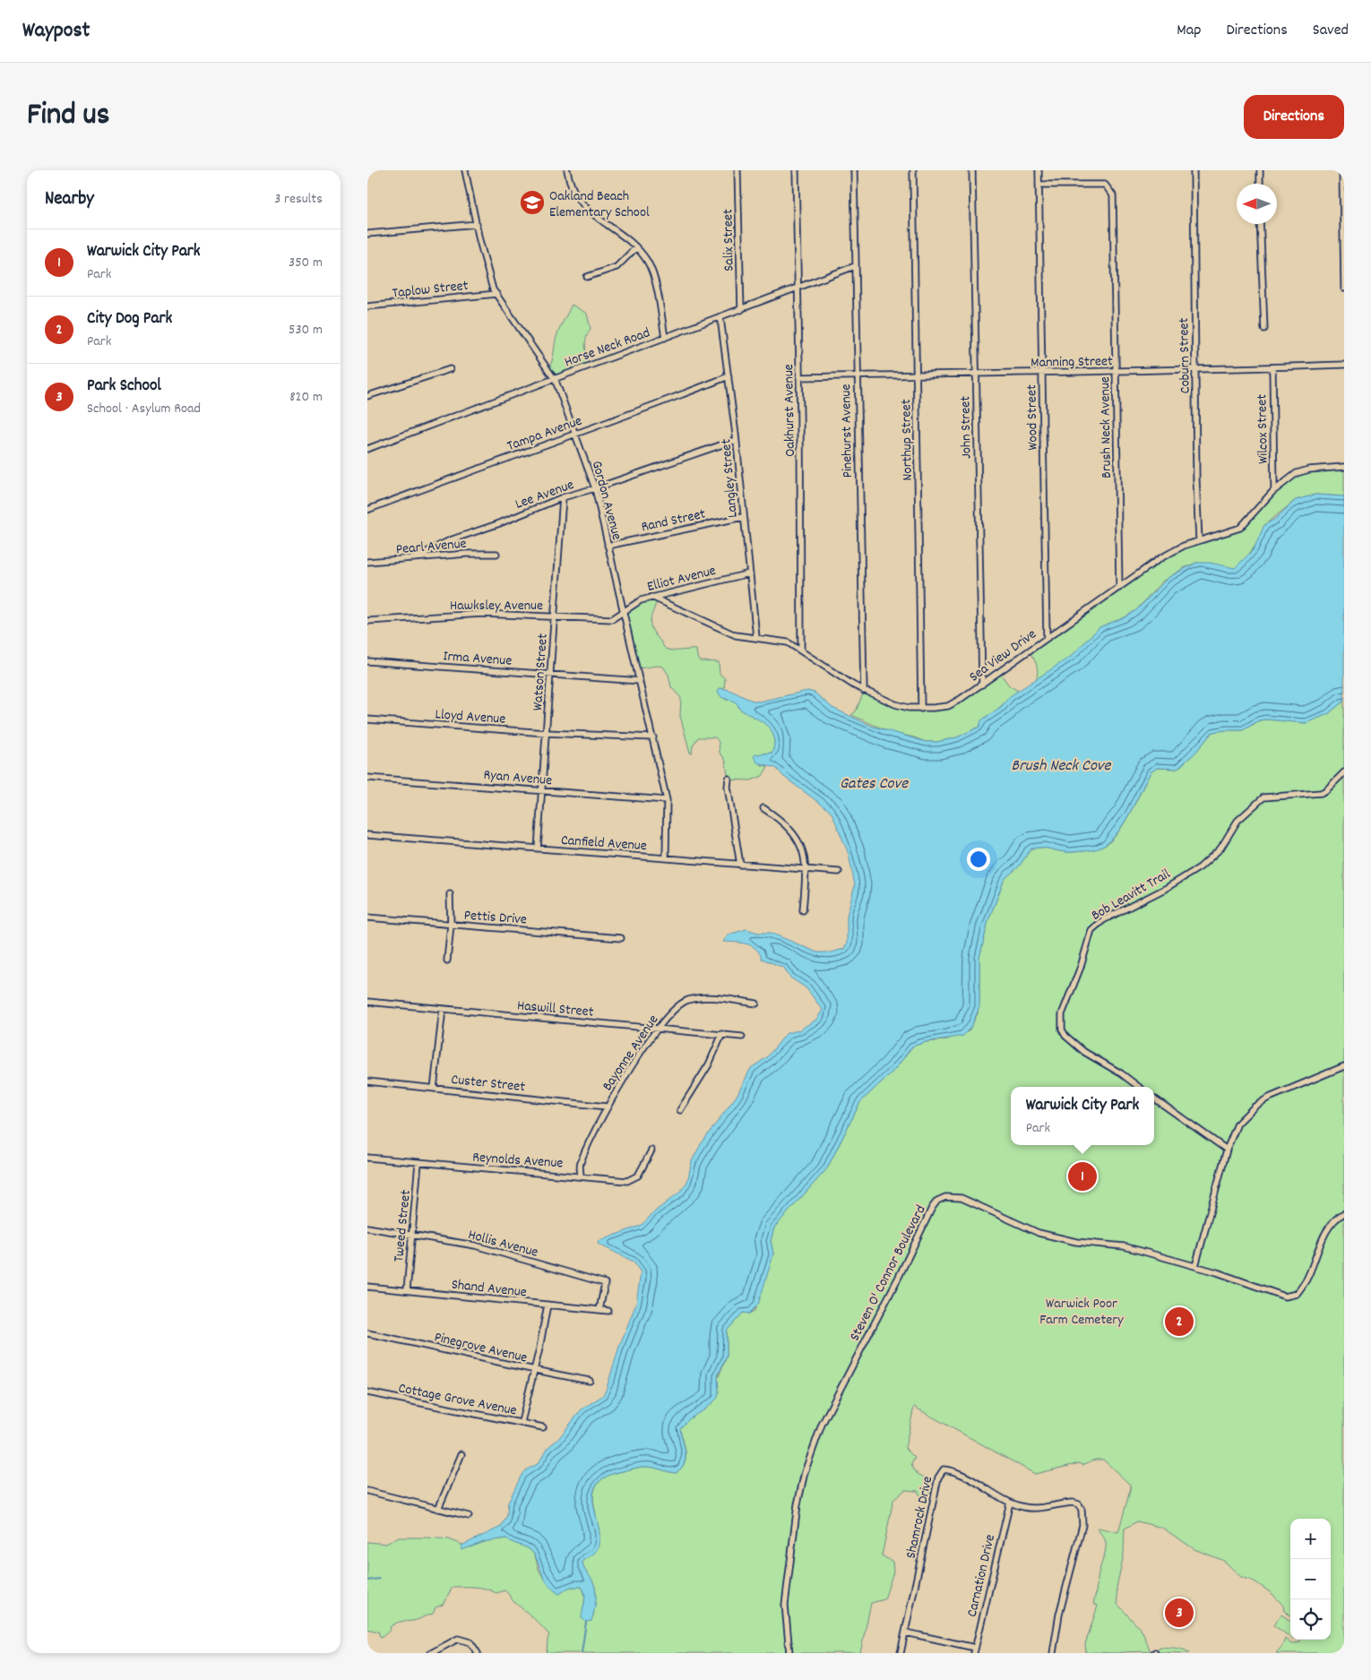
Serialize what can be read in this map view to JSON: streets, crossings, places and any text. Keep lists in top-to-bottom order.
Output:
{
  "streets": {
    "street": [
      "Salix Street",
      "Taplow Street",
      "Horse Neck Road",
      "Coburn Street",
      "Manning Street",
      "Oakhurst Avenue",
      "Wood Street",
      "John Street",
      "Brush Neck Avenue",
      "Wilcox Street",
      "Pinehurst Avenue",
      "Tampa Avenue",
      "Northup Street",
      "Langley Street",
      "Lee Avenue",
      "Gordon Avenue",
      "Rand Street",
      "Pearl Avenue",
      "Elliot Avenue",
      "Hawksley Avenue",
      "Sea View Drive",
      "Irma Avenue",
      "Watson Street",
      "Lloyd Avenue",
      "Ryan Avenue",
      "Canfield Avenue",
      "Bob Leavitt Trail",
      "Pettis Drive",
      "Haswill Street",
      "Bayonne Avenue",
      "Custer Street",
      "Reynolds Avenue",
      "Tweed Street",
      "Hollis Avenue",
      "Steven O' Connor Boulevard",
      "Shand Avenue",
      "Pinegrove Avenue",
      "Cottage Grove Avenue",
      "Shamrock Drive",
      "Carnation Drive"
    ]
  },
  "crossings": [
    ["Salix Street", "Horse Neck Road"],
    ["Taplow Street", "Gordon Avenue"],
    ["Horse Neck Road", "Oakhurst Avenue"],
    ["Horse Neck Road", "Pinehurst Avenue"],
    ["Horse Neck Road", "Langley Street"],
    ["Horse Neck Road", "Gordon Avenue"],
    ["Coburn Street", "Manning Street"],
    ["Coburn Street", "Sea View Drive"],
    ["Manning Street", "Oakhurst Avenue"],
    ["Manning Street", "Wood Street"],
    ["Manning Street", "John Street"],
    ["Manning Street", "Brush Neck Avenue"],
    ["Manning Street", "Wilcox Street"],
    ["Manning Street", "Pinehurst Avenue"],
    ["Manning Street", "Northup Street"],
    ["Oakhurst Avenue", "Sea View Drive"],
    ["Wood Street", "Brush Neck Avenue"],
    ["Wood Street", "Sea View Drive"],
    ["John Street", "Sea View Drive"],
    ["Brush Neck Avenue", "Sea View Drive"],
    ["Wilcox Street", "Sea View Drive"],
    ["Pinehurst Avenue", "Sea View Drive"],
    ["Tampa Avenue", "Langley Street"],
    ["Tampa Avenue", "Gordon Avenue"],
    ["Northup Street", "Sea View Drive"],
    ["Langley Street", "Lee Avenue"],
    ["Langley Street", "Rand Street"],
    ["Langley Street", "Elliot Avenue"],
    ["Langley Street", "Sea View Drive"],
    ["Lee Avenue", "Gordon Avenue"],
    ["Lee Avenue", "Pearl Avenue"],
    ["Lee Avenue", "Watson Street"],
    ["Gordon Avenue", "Rand Street"],
    ["Gordon Avenue", "Elliot Avenue"],
    ["Gordon Avenue", "Hawksley Avenue"],
    ["Gordon Avenue", "Irma Avenue"],
    ["Gordon Avenue", "Lloyd Avenue"],
    ["Gordon Avenue", "Ryan Avenue"],
    ["Gordon Avenue", "Canfield Avenue"],
    ["Elliot Avenue", "Hawksley Avenue"],
    ["Elliot Avenue", "Sea View Drive"],
    ["Hawksley Avenue", "Watson Street"],
    ["Irma Avenue", "Watson Street"],
    ["Watson Street", "Lloyd Avenue"],
    ["Watson Street", "Ryan Avenue"],
    ["Watson Street", "Canfield Avenue"],
    ["Haswill Street", "Bayonne Avenue"],
    ["Bayonne Avenue", "Custer Street"],
    ["Bayonne Avenue", "Reynolds Avenue"],
    ["Reynolds Avenue", "Tweed Street"],
    ["Tweed Street", "Hollis Avenue"],
    ["Tweed Street", "Shand Avenue"],
    ["Hollis Avenue", "Shand Avenue"],
    ["Shamrock Drive", "Carnation Drive"]
  ],
  "water": ["Brush Neck Cove", "Gates Cove"],
  "parks": ["Warwick Poor Farm Cemetery"],
  "places": {
    "school or university": ["Oakland Beach Elementary School"]
  },
  "north": "left",
  "page": {
    "header": "Waypost",
    "nav": ["Map", "Directions", "Saved"],
    "title": "Find us",
    "buttons": "Directions",
    "heading": ["Nearby", "3 results"],
    "list": [
      {
        "mark": "1",
        "name": "Warwick City Park",
        "note": "Park",
        "value": "350 m"
      },
      {
        "mark": "2",
        "name": "City Dog Park",
        "note": "Park",
        "value": "530 m"
      },
      {
        "mark": "3",
        "name": "Park School",
        "note": "School · Asylum Road",
        "value": "820 m"
      }
    ],
    "popup": ["Warwick City Park", "Park"],
    "pins": ["1", "2", "3"],
    "map_buttons": ["+", "−"]
  }
}
